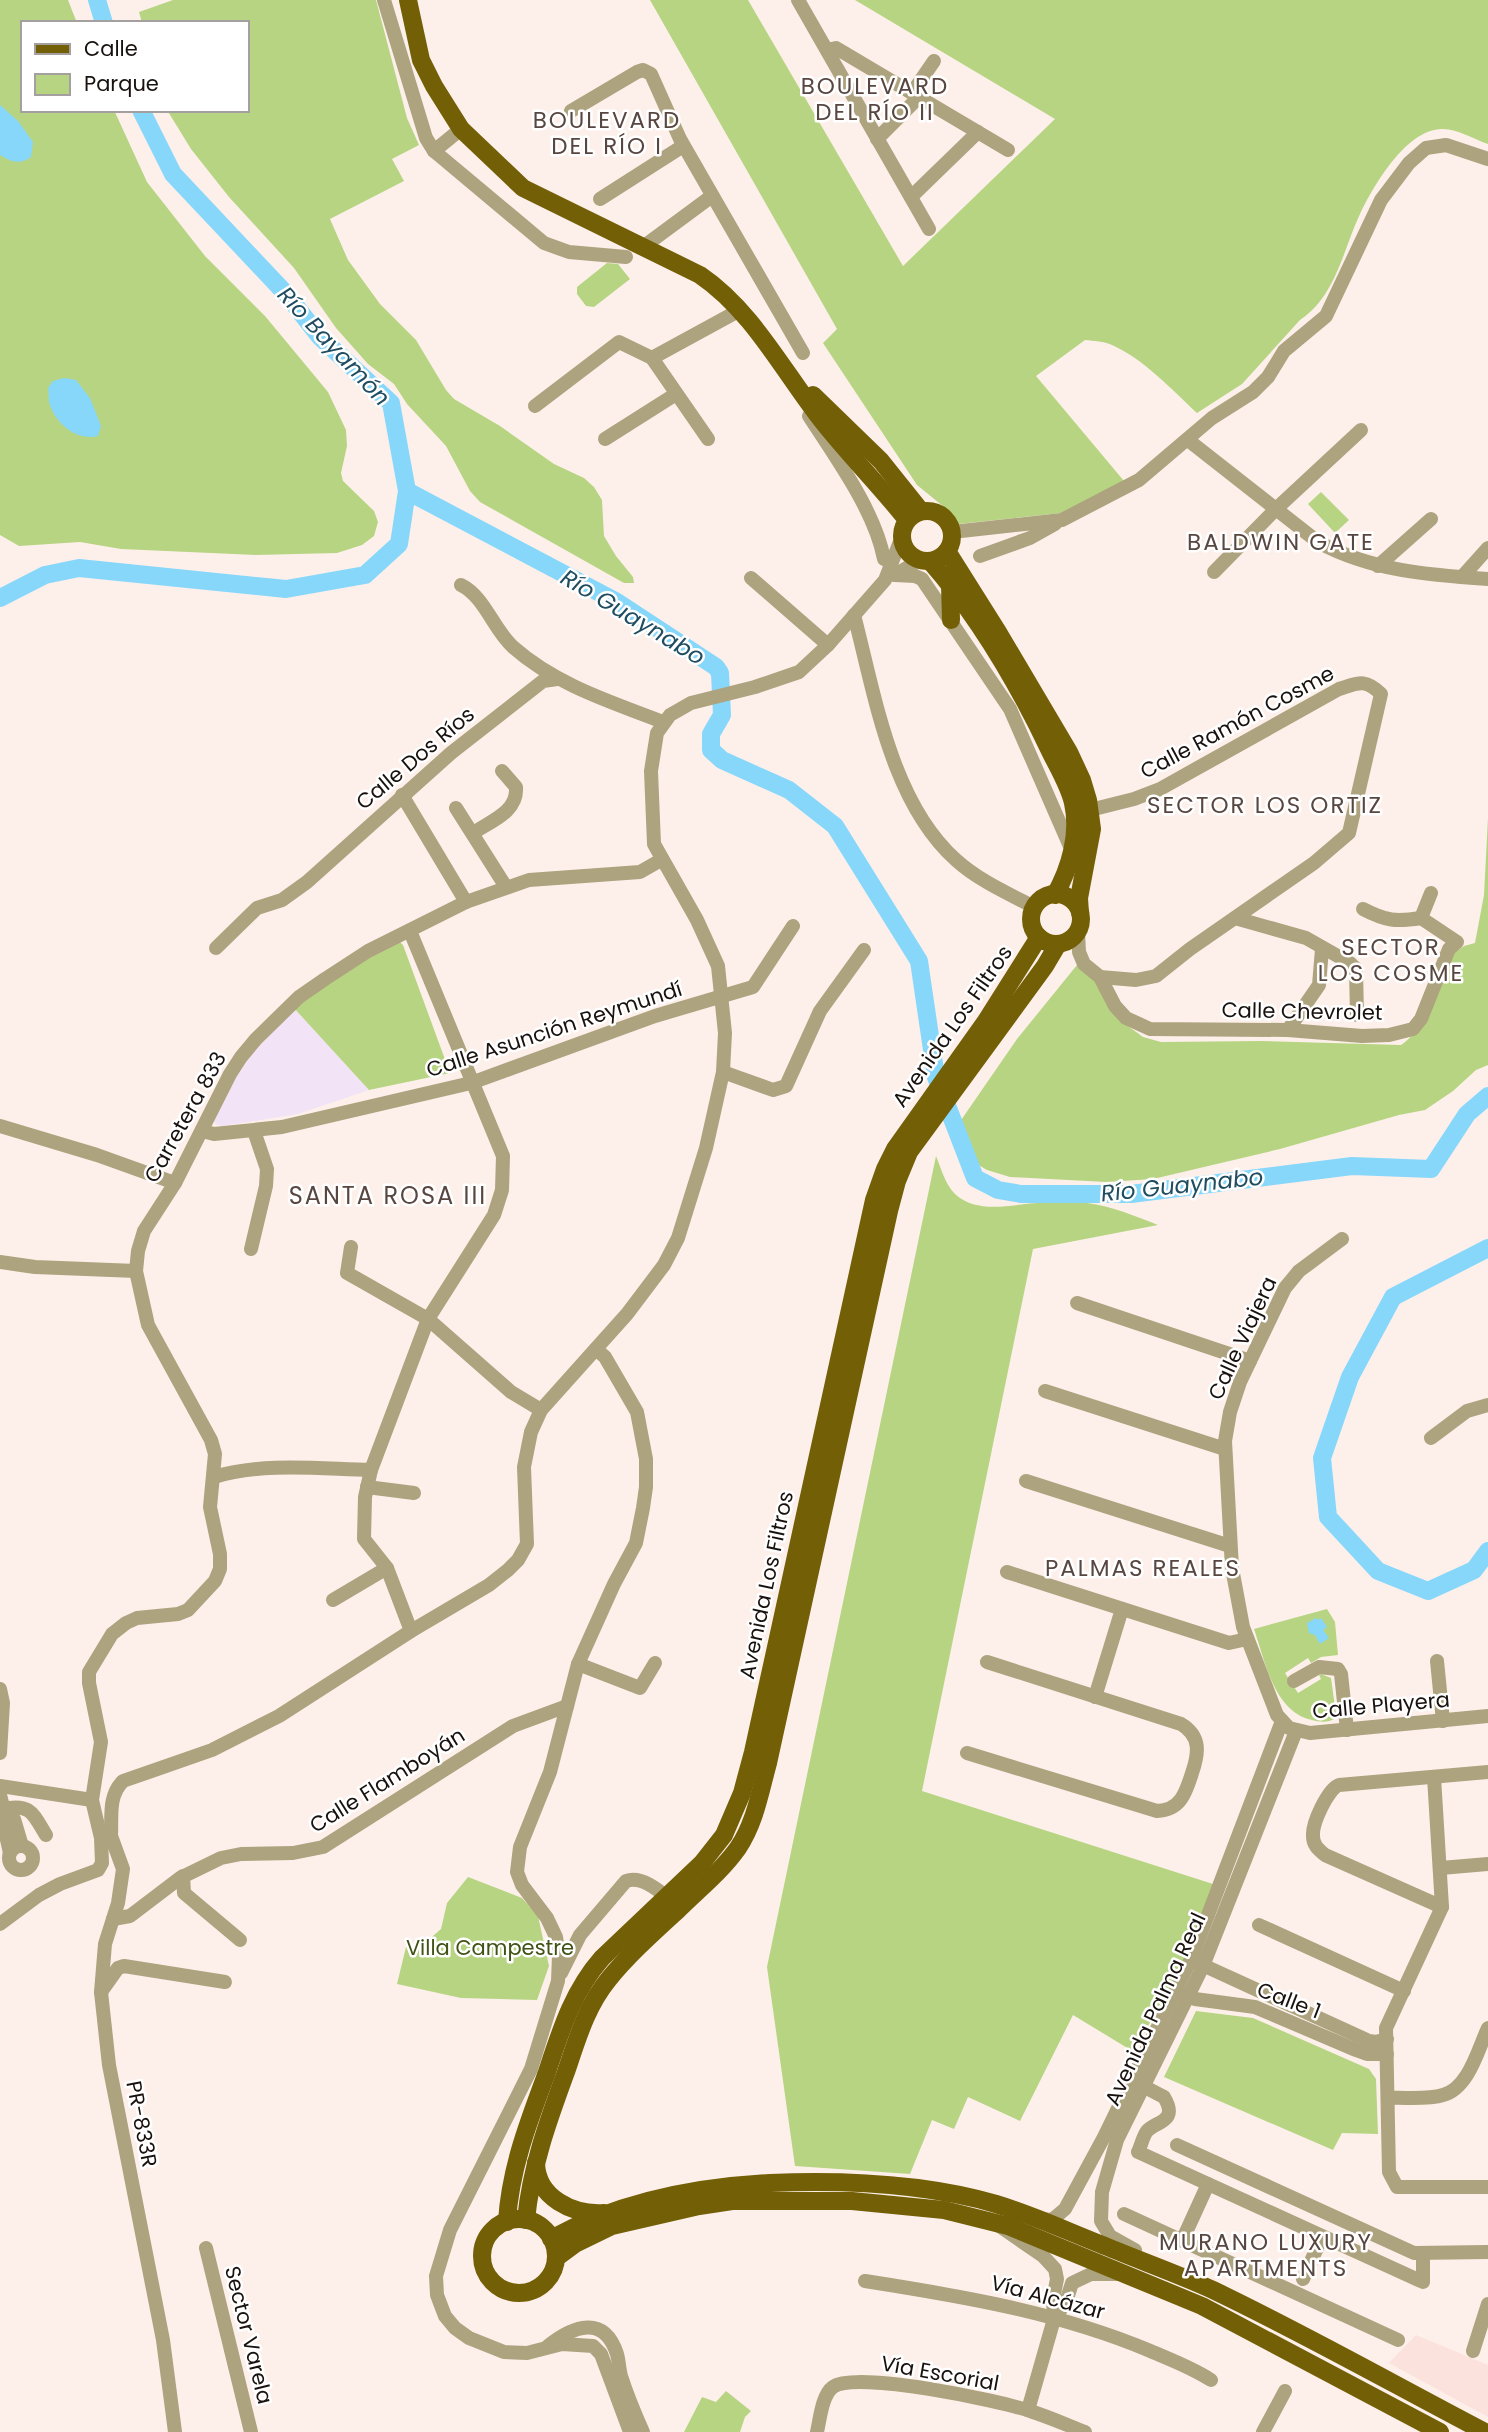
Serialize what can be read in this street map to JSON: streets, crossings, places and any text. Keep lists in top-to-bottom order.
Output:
{
  "streets": {
    "main road": ["Avenida Los Filtros"],
    "street": [
      "Calle Ramón Cosme",
      "Calle Dos Ríos",
      "Calle Chevrolet",
      "Calle Asunción Reymundí",
      "Carretera 833",
      "Calle Viajera",
      "Calle Playera",
      "Calle Flamboyán",
      "Calle 1",
      "Avenida Palma Real",
      "PR-833R",
      "Vía Alcázar",
      "Sector Varela",
      "Vía Escorial"
    ]
  },
  "crossings": [
    ["Calle Ramón Cosme", "Calle Chevrolet"],
    ["Calle Chevrolet", "Avenida Los Filtros"],
    ["Calle Asunción Reymundí", "Carretera 833"],
    ["Carretera 833", "PR-833R"],
    ["Calle Viajera", "Calle Playera"],
    ["Calle Viajera", "Avenida Palma Real"],
    ["Calle Playera", "Avenida Palma Real"],
    ["Calle Flamboyán", "PR-833R"],
    ["Calle 1", "Avenida Palma Real"]
  ],
  "districts": [
    "BOULEVARD DEL RÍO II",
    "BOULEVARD DEL RÍO I",
    "BALDWIN GATE",
    "SECTOR LOS ORTIZ",
    "SECTOR LOS COSME",
    "SANTA ROSA III",
    "PALMAS REALES",
    "MURANO LUXURY APARTMENTS"
  ],
  "water": ["Río Bayamón", "Río Guaynabo"],
  "parks": ["Villa Campestre"],
  "legend": ["Calle", "Parque"]
}
